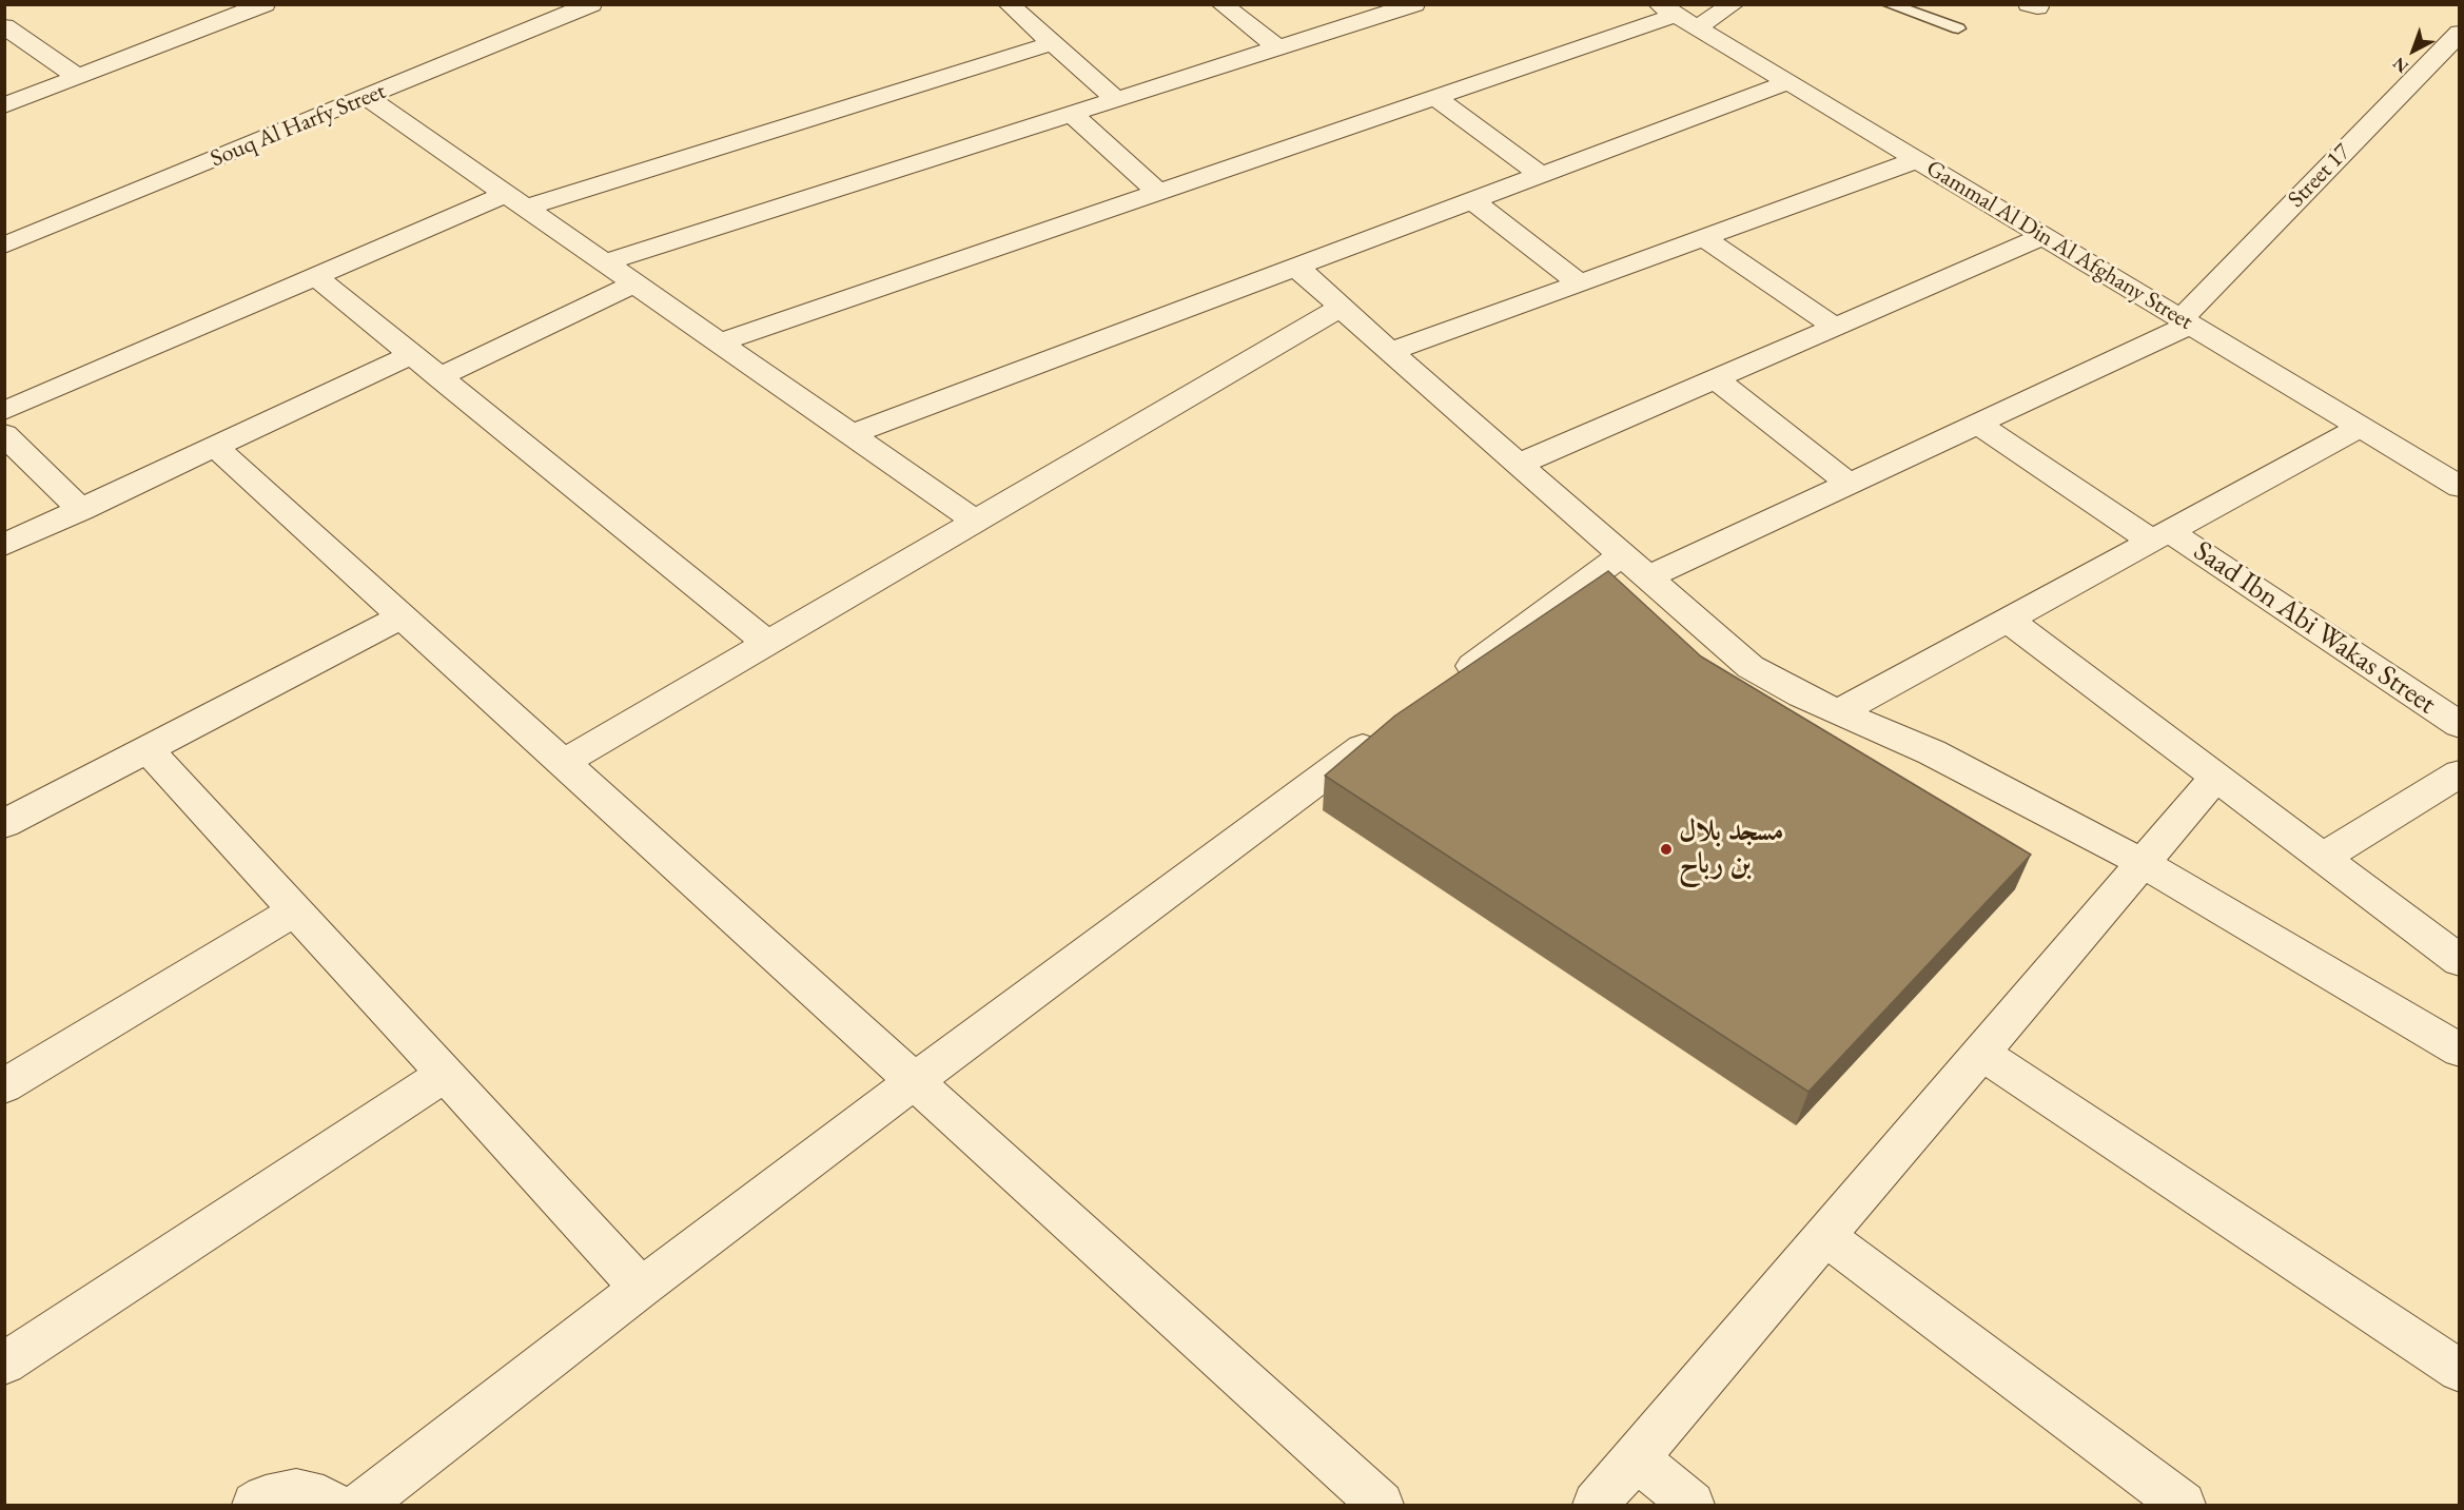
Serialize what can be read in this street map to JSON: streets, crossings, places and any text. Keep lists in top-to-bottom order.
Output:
{
  "streets": {
    "street": [
      "Souq Al Harfy Street",
      "Street 17",
      "Gammal Al Din Al Afghany Street",
      "Saad Ibn Abi Wakas Street"
    ]
  },
  "crossings": [
    ["Street 17", "Gammal Al Din Al Afghany Street"]
  ],
  "places": ["مسجد بلال بن رباح"],
  "north": "bottom left"
}
